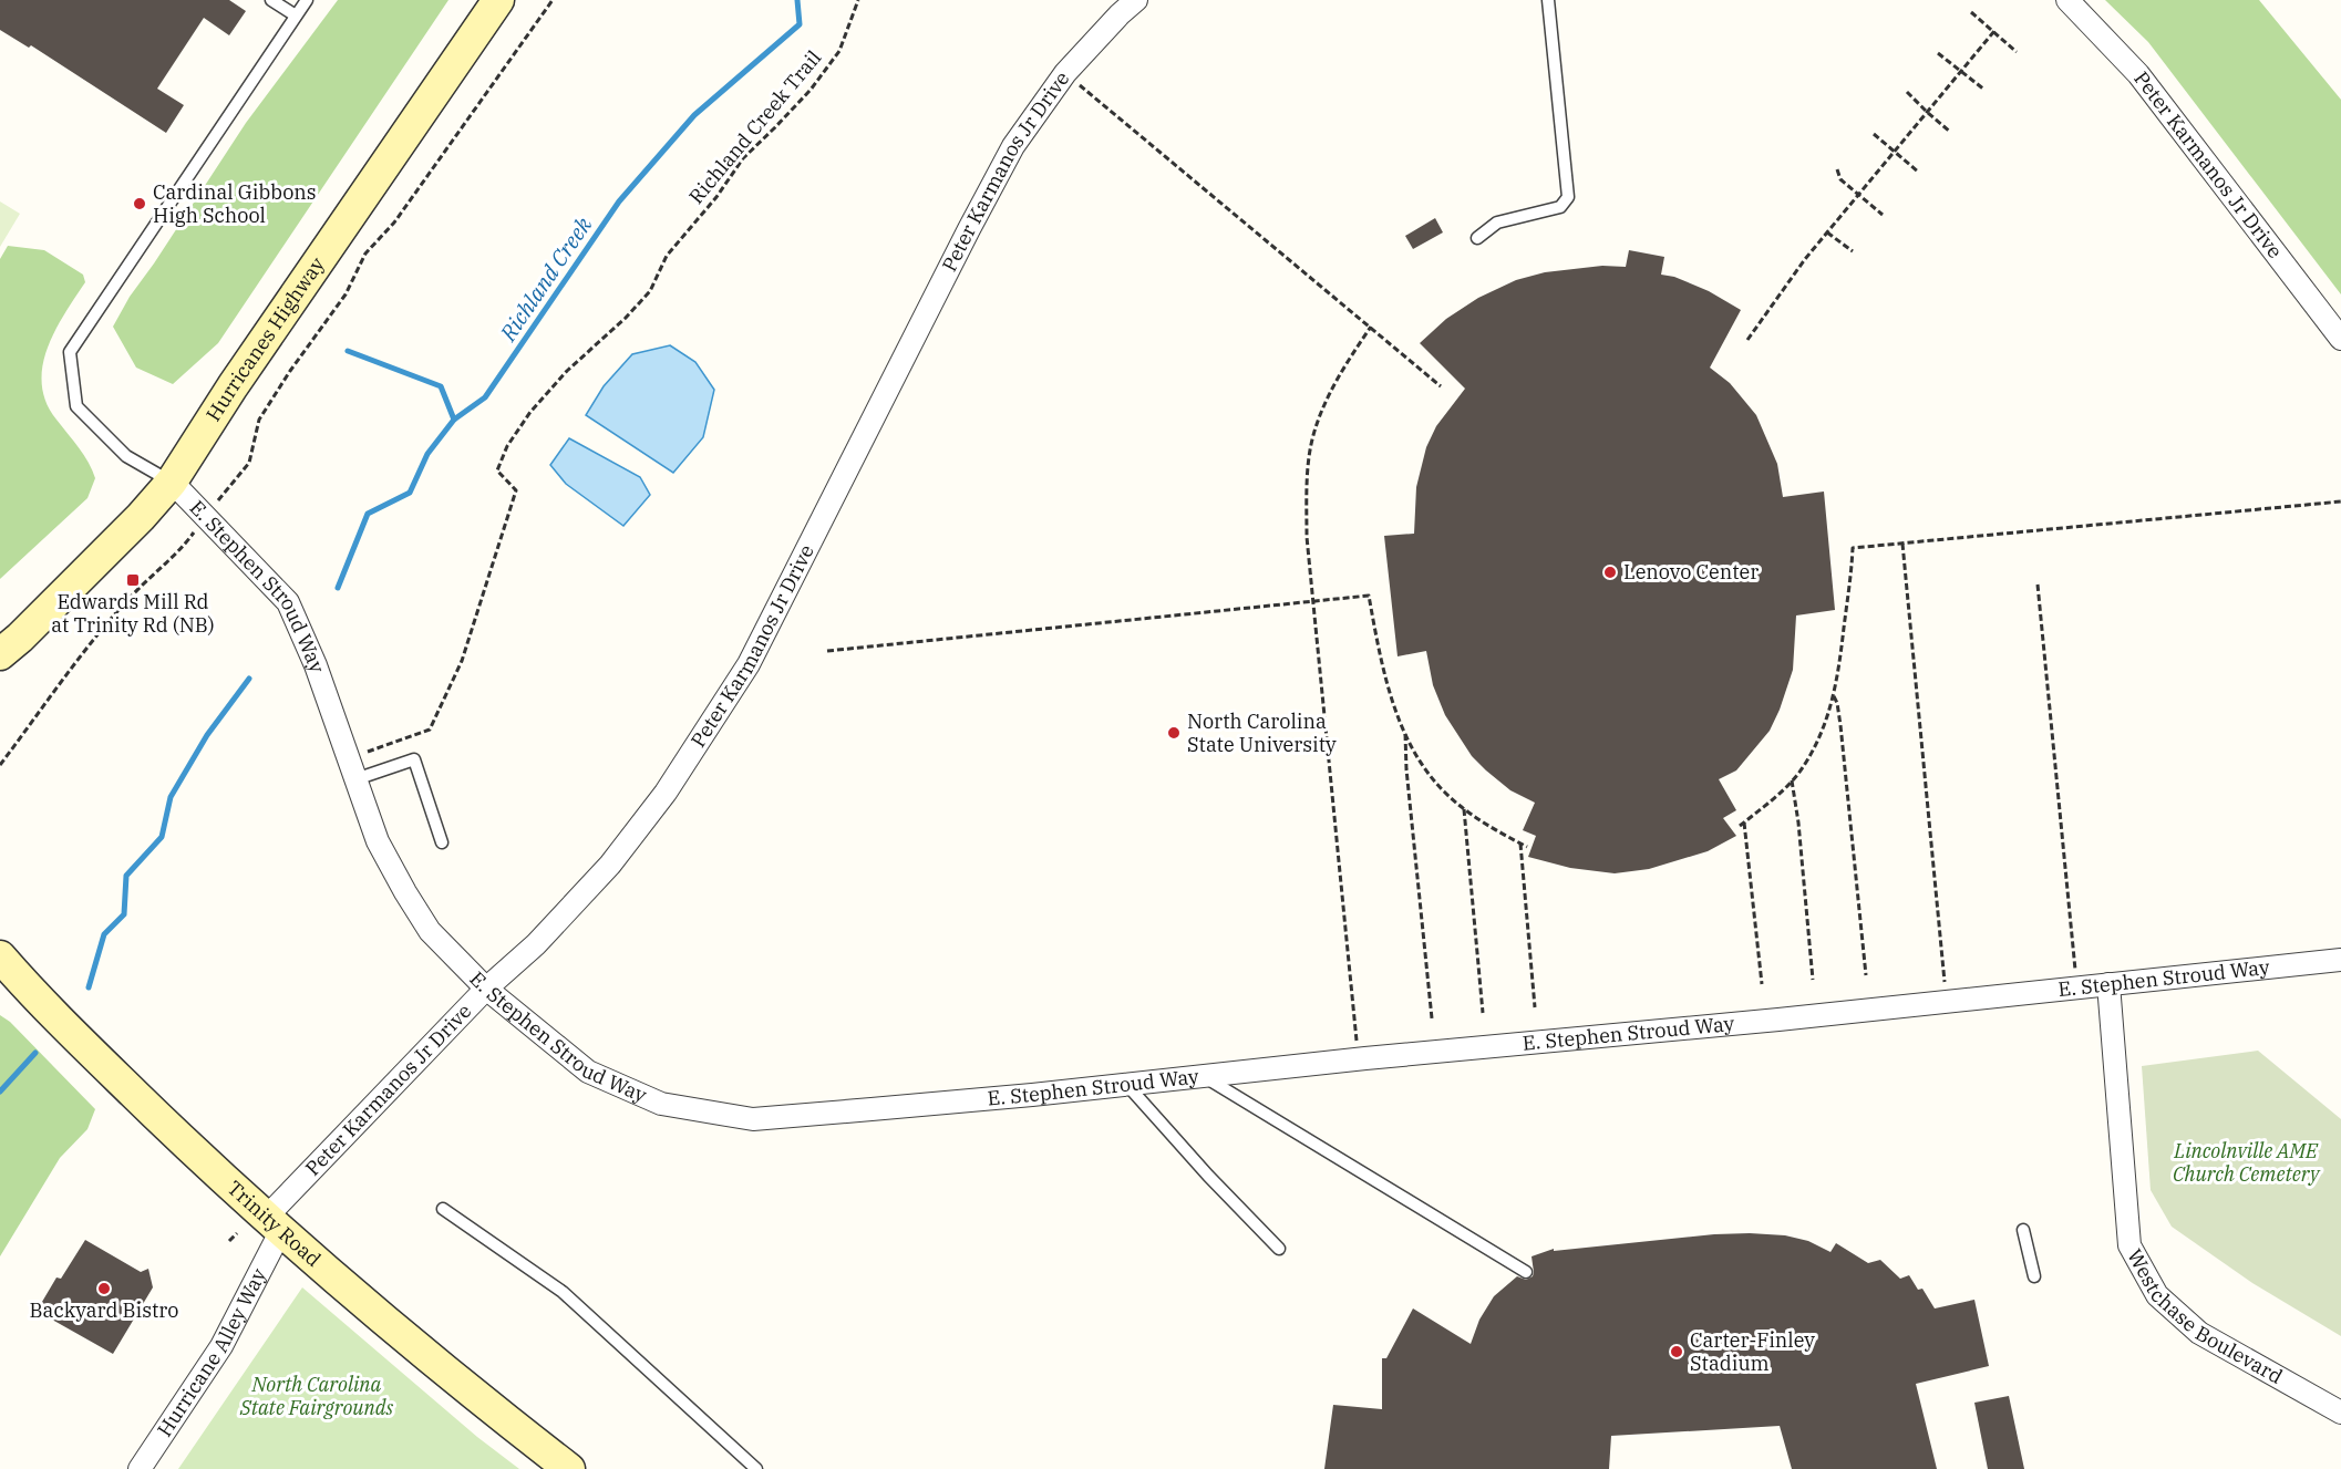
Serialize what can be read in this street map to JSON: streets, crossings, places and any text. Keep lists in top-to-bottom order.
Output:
{
  "streets": {
    "main road": ["Hurricanes Highway", "Trinity Road"],
    "street": [
      "Peter Karmanos Jr Drive",
      "E. Stephen Stroud Way",
      "Westchase Boulevard",
      "Hurricane Alley Way"
    ],
    "path": ["Richland Creek Trail"]
  },
  "crossings": [
    ["Peter Karmanos Jr Drive", "E. Stephen Stroud Way"],
    ["Peter Karmanos Jr Drive", "Trinity Road"],
    ["Peter Karmanos Jr Drive", "Hurricane Alley Way"],
    ["Hurricanes Highway", "E. Stephen Stroud Way"],
    ["E. Stephen Stroud Way", "Westchase Boulevard"],
    ["Trinity Road", "Hurricane Alley Way"]
  ],
  "water": ["Richland Creek"],
  "parks": ["Lincolnville AME Church Cemetery", "North Carolina State Fairgrounds"],
  "places": {
    "other": [
      "Cardinal Gibbons High School",
      "Lenovo Center",
      "North Carolina State University",
      "Backyard Bistro",
      "Carter-Finley Stadium"
    ],
    "transit": ["Edwards Mill Rd at Trinity Rd (NB)"]
  }
}
